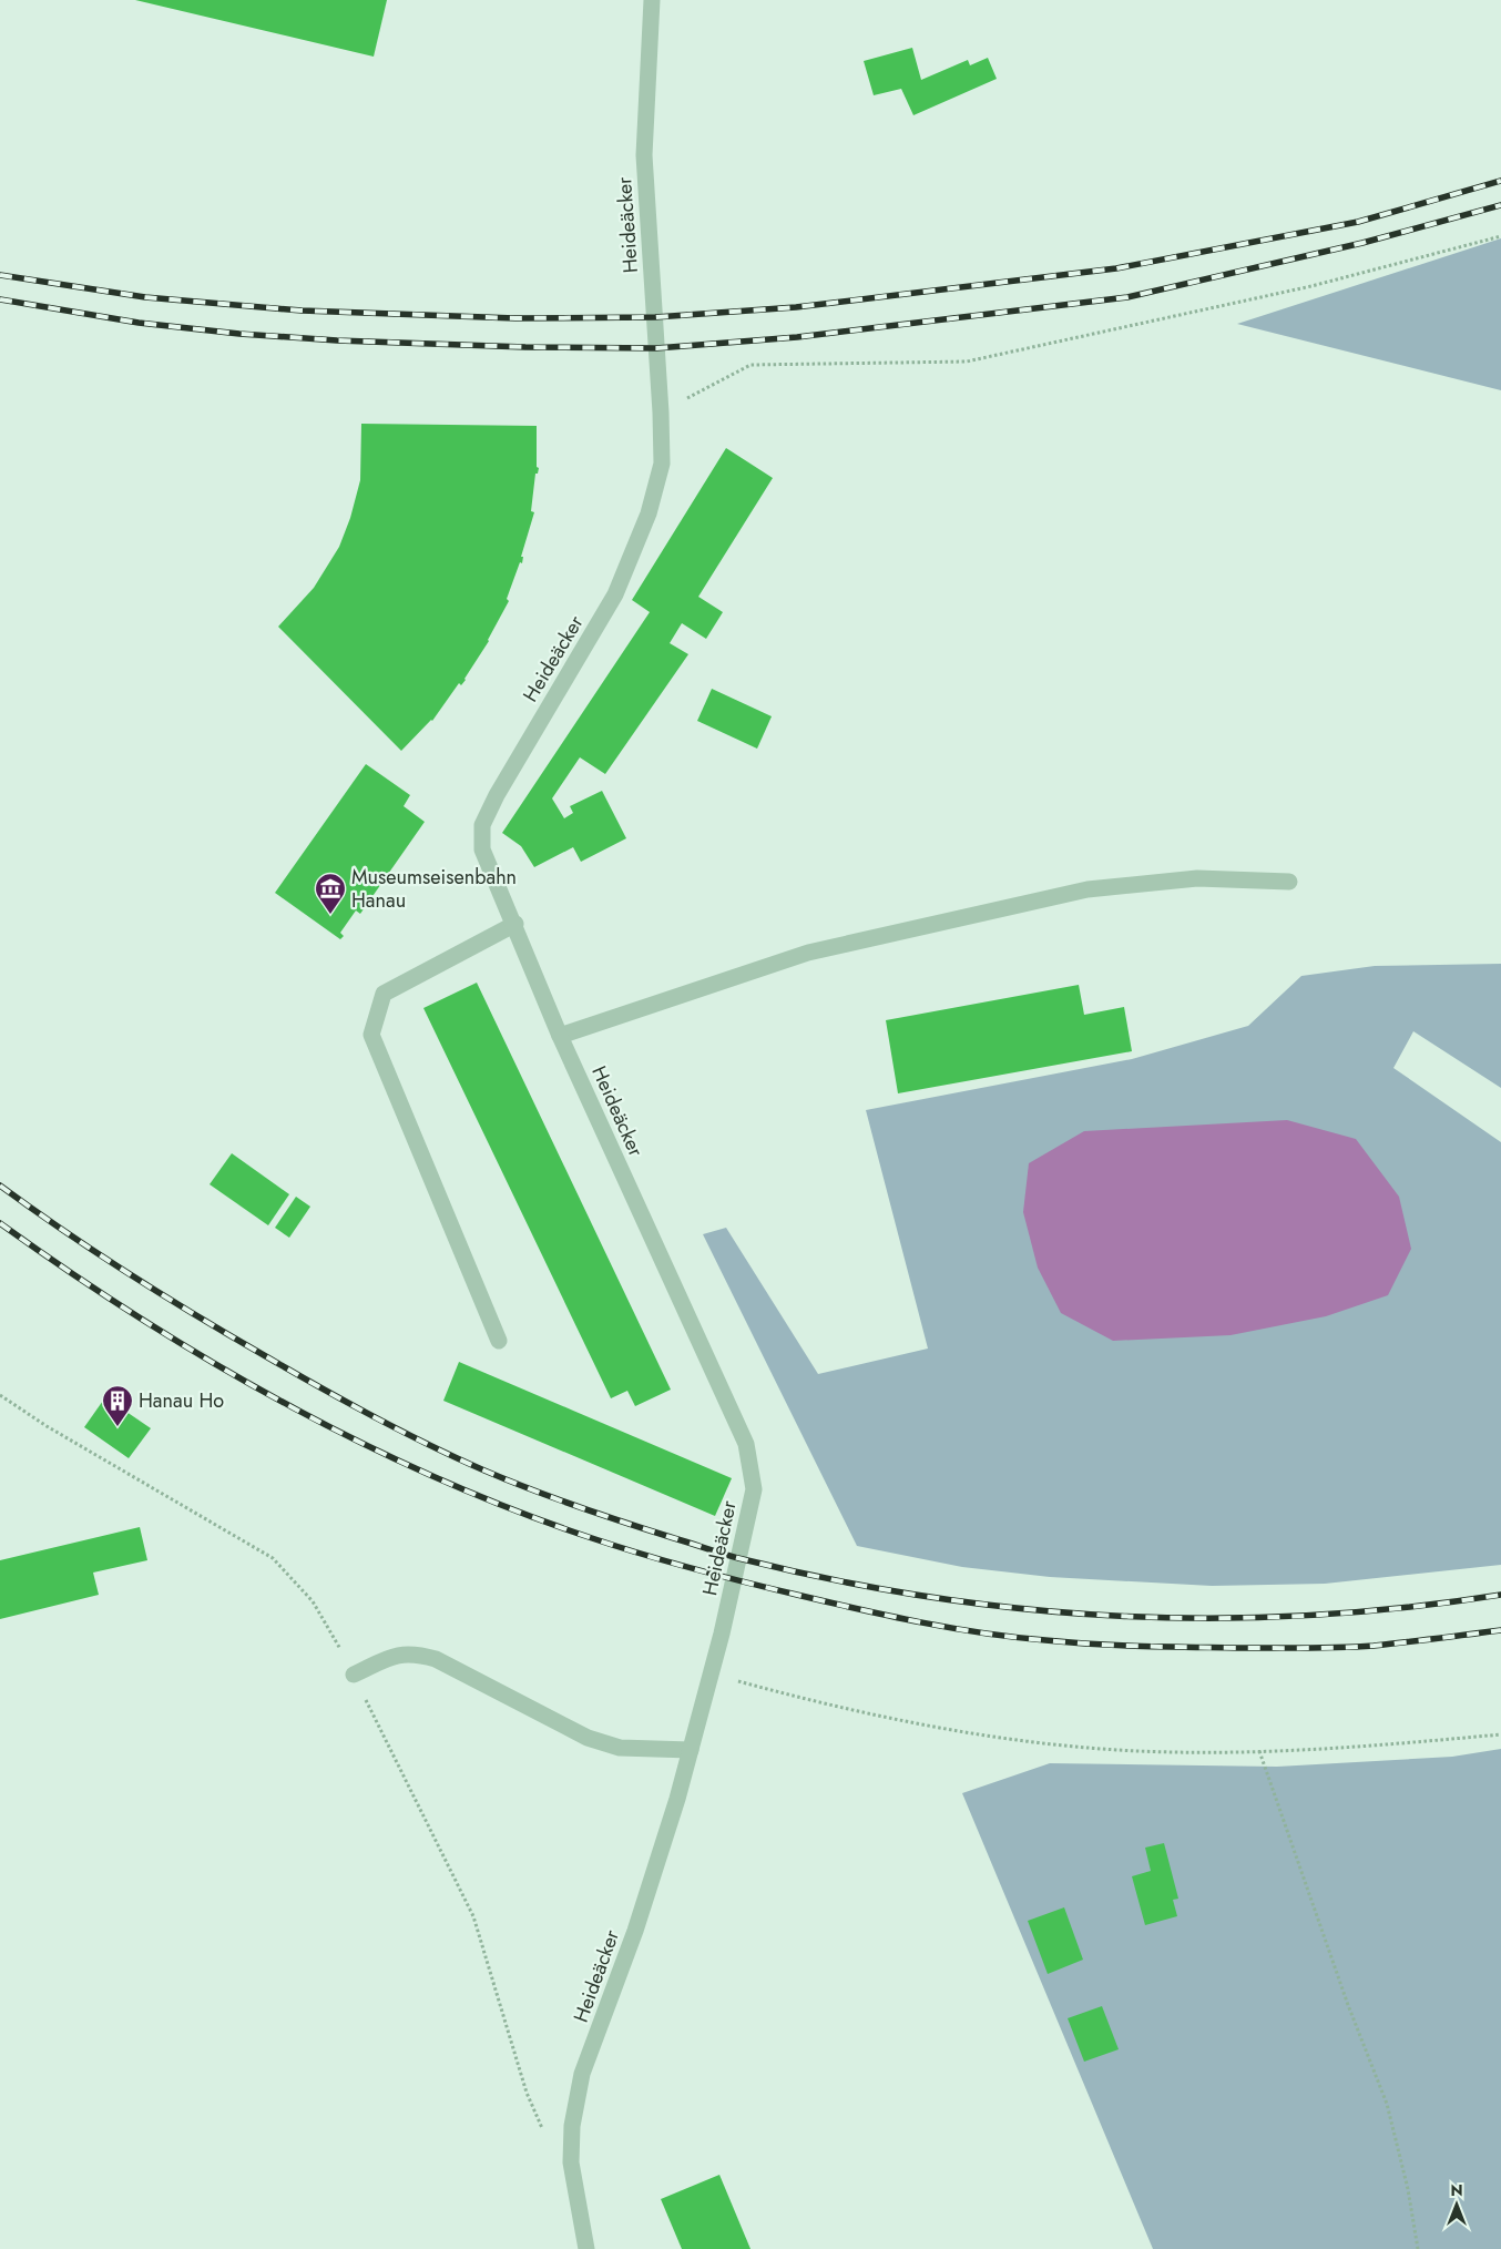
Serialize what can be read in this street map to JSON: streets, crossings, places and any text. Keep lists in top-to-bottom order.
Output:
{
  "streets": {
    "street": ["Heideäcker"]
  },
  "places": {
    "museum": ["Museumseisenbahn Hanau"],
    "building": ["Hanau Ho"]
  },
  "north": "top"
}
